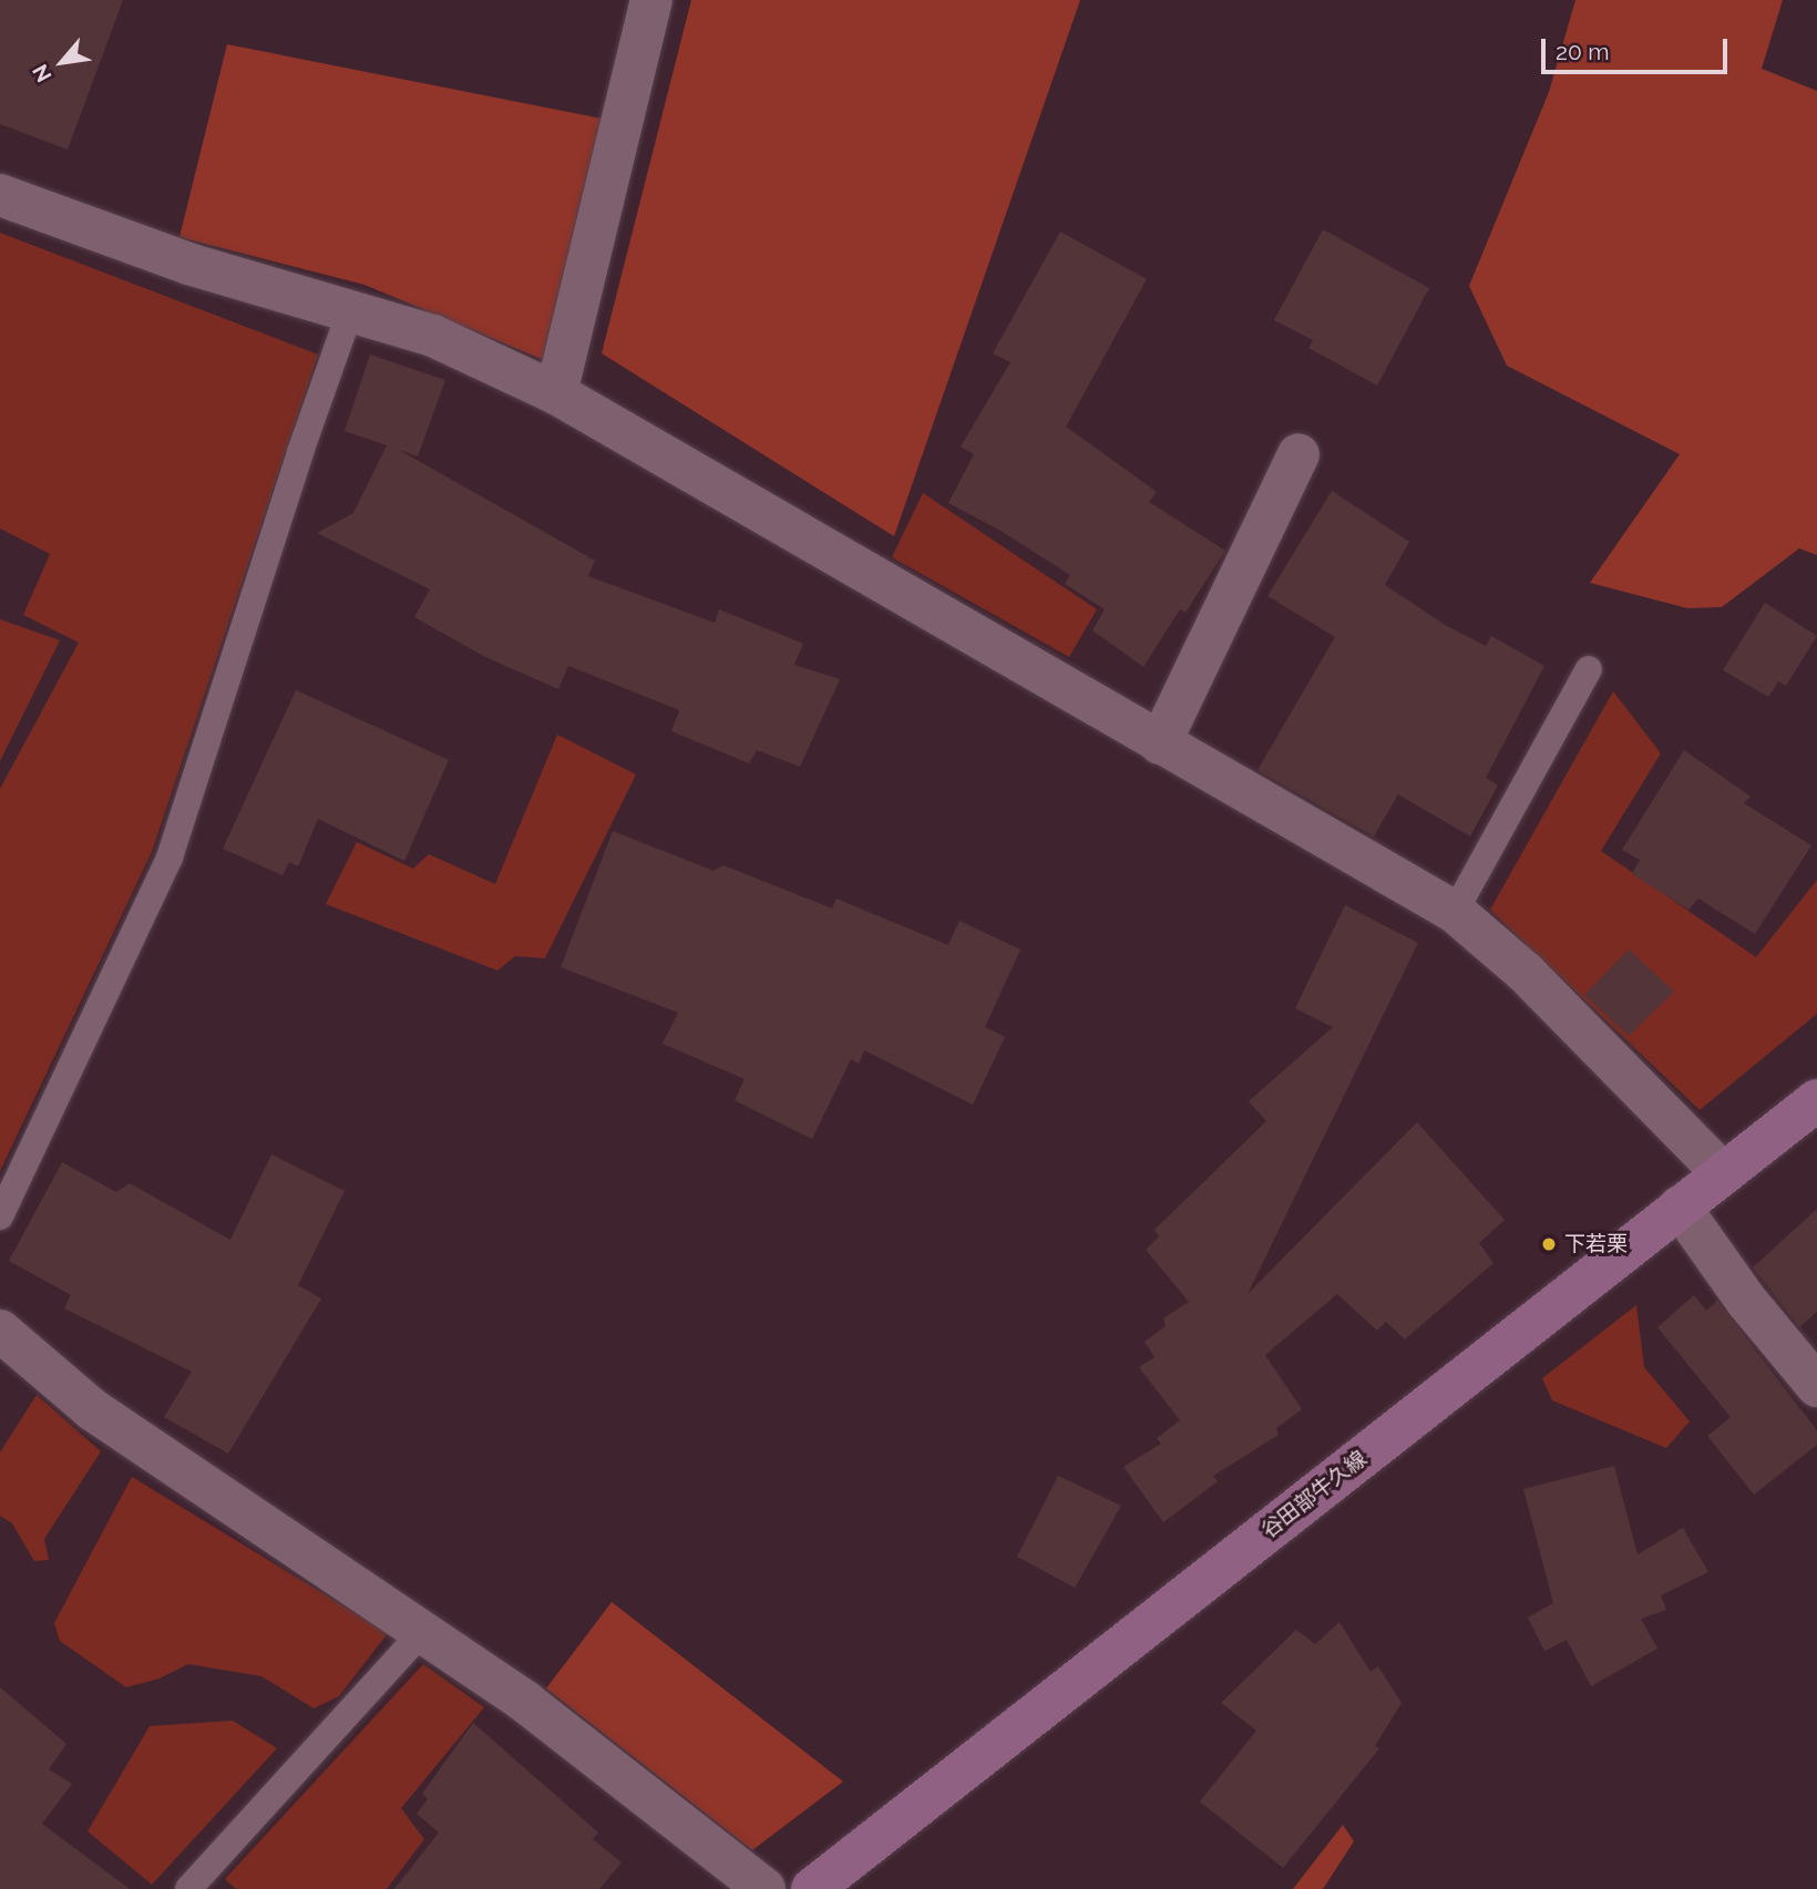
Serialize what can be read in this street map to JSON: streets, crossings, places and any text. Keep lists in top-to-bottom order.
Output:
{
  "streets": {
    "main road": ["谷田部牛久線"]
  },
  "places": ["下若栗"],
  "scale_bar": "20 m",
  "north": "bottom left"
}
